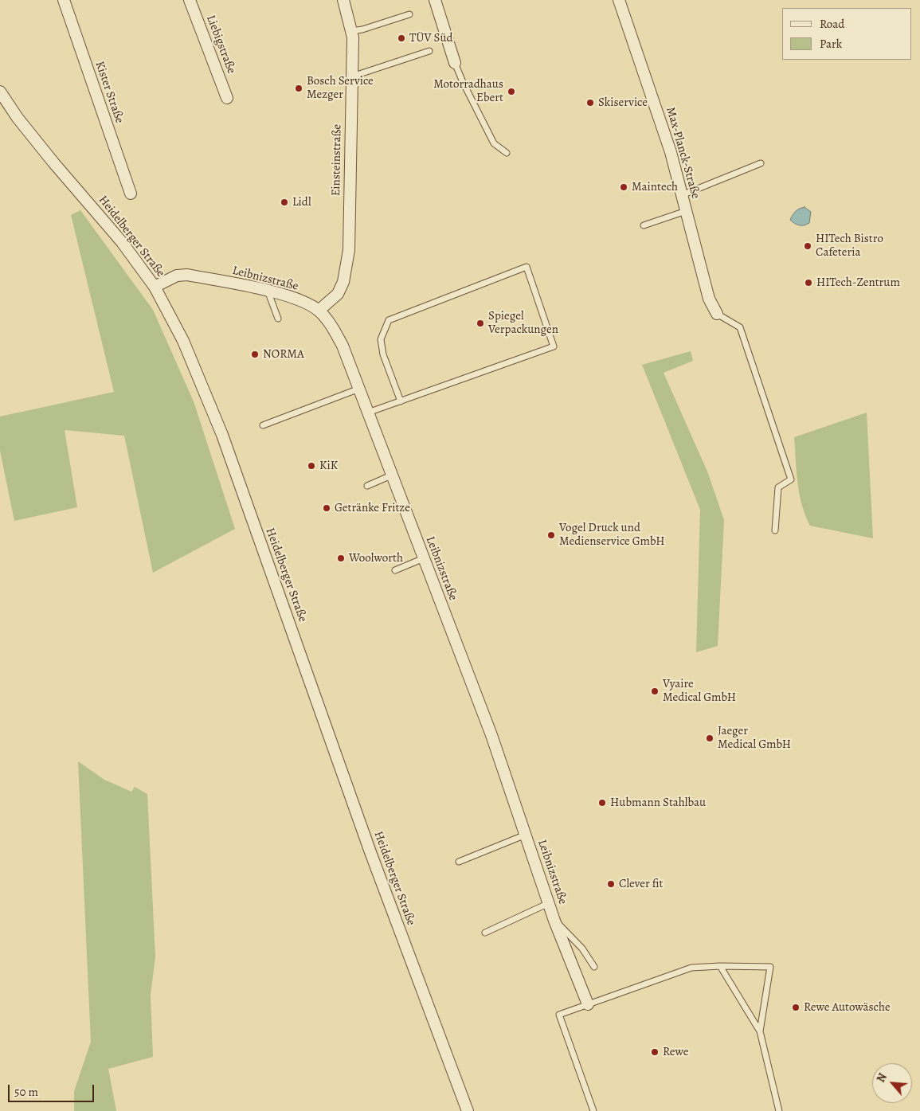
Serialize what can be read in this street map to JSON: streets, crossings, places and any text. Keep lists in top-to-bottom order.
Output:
{
  "streets": {
    "street": [
      "Liebigstraße",
      "Kister Straße",
      "Max-Planck-Straße",
      "Einsteinstraße",
      "Heidelberger Straße",
      "Leibnizstraße"
    ]
  },
  "crossings": [
    ["Einsteinstraße", "Leibnizstraße"],
    ["Heidelberger Straße", "Leibnizstraße"]
  ],
  "places": [
    "TÜV Süd",
    "Bosch Service Mezger",
    "Motorradhaus Ebert",
    "Skiservice",
    "Maintech",
    "Lidl",
    "HITech Bistro Cafeteria",
    "HITech-Zentrum",
    "Spiegel Verpackungen",
    "NORMA",
    "KiK",
    "Getränke Fritze",
    "Vogel Druck und Medienservice GmbH",
    "Woolworth",
    "Vyaire Medical GmbH",
    "Jaeger Medical GmbH",
    "Hubmann Stahlbau",
    "Clever fit",
    "Rewe Autowäsche",
    "Rewe"
  ],
  "legend": ["Road", "Park"],
  "scale_bar": "50 m",
  "north": "top left"
}
